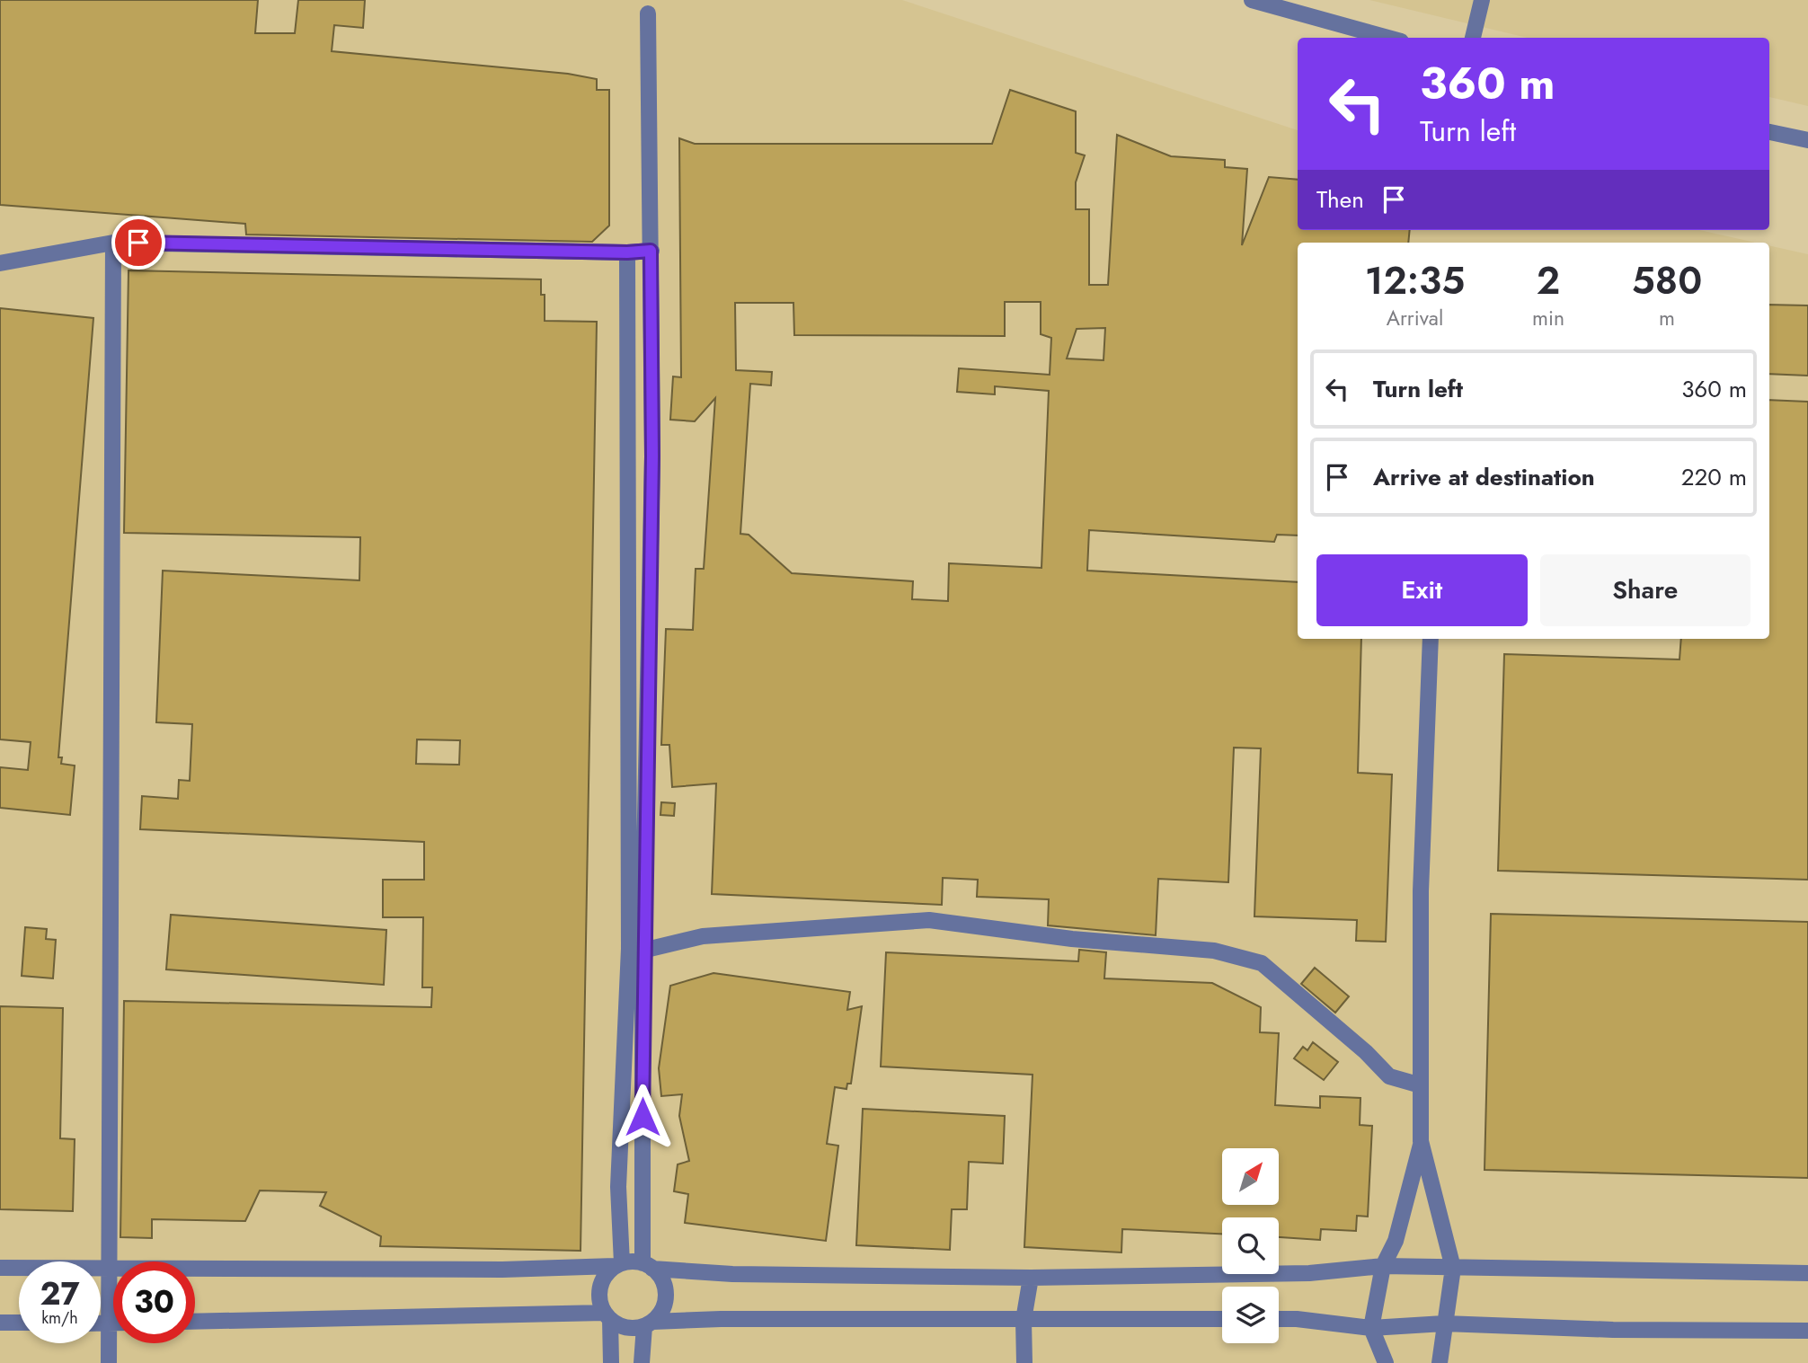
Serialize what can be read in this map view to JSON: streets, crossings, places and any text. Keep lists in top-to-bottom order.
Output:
{
  "north": "top right",
  "page": {
    "turn": ["360 m", "Turn left"],
    "then": "Then",
    "eta": [
      "12:35",
      "Arrival",
      "2",
      "min",
      "580",
      "m"
    ],
    "list": [
      {
        "name": "Turn left",
        "value": "360 m"
      },
      {
        "name": "Arrive at destination",
        "value": "220 m"
      }
    ],
    "buttons": ["Exit", "Share"],
    "speed": "27 km/h",
    "limit": "30"
  }
}
